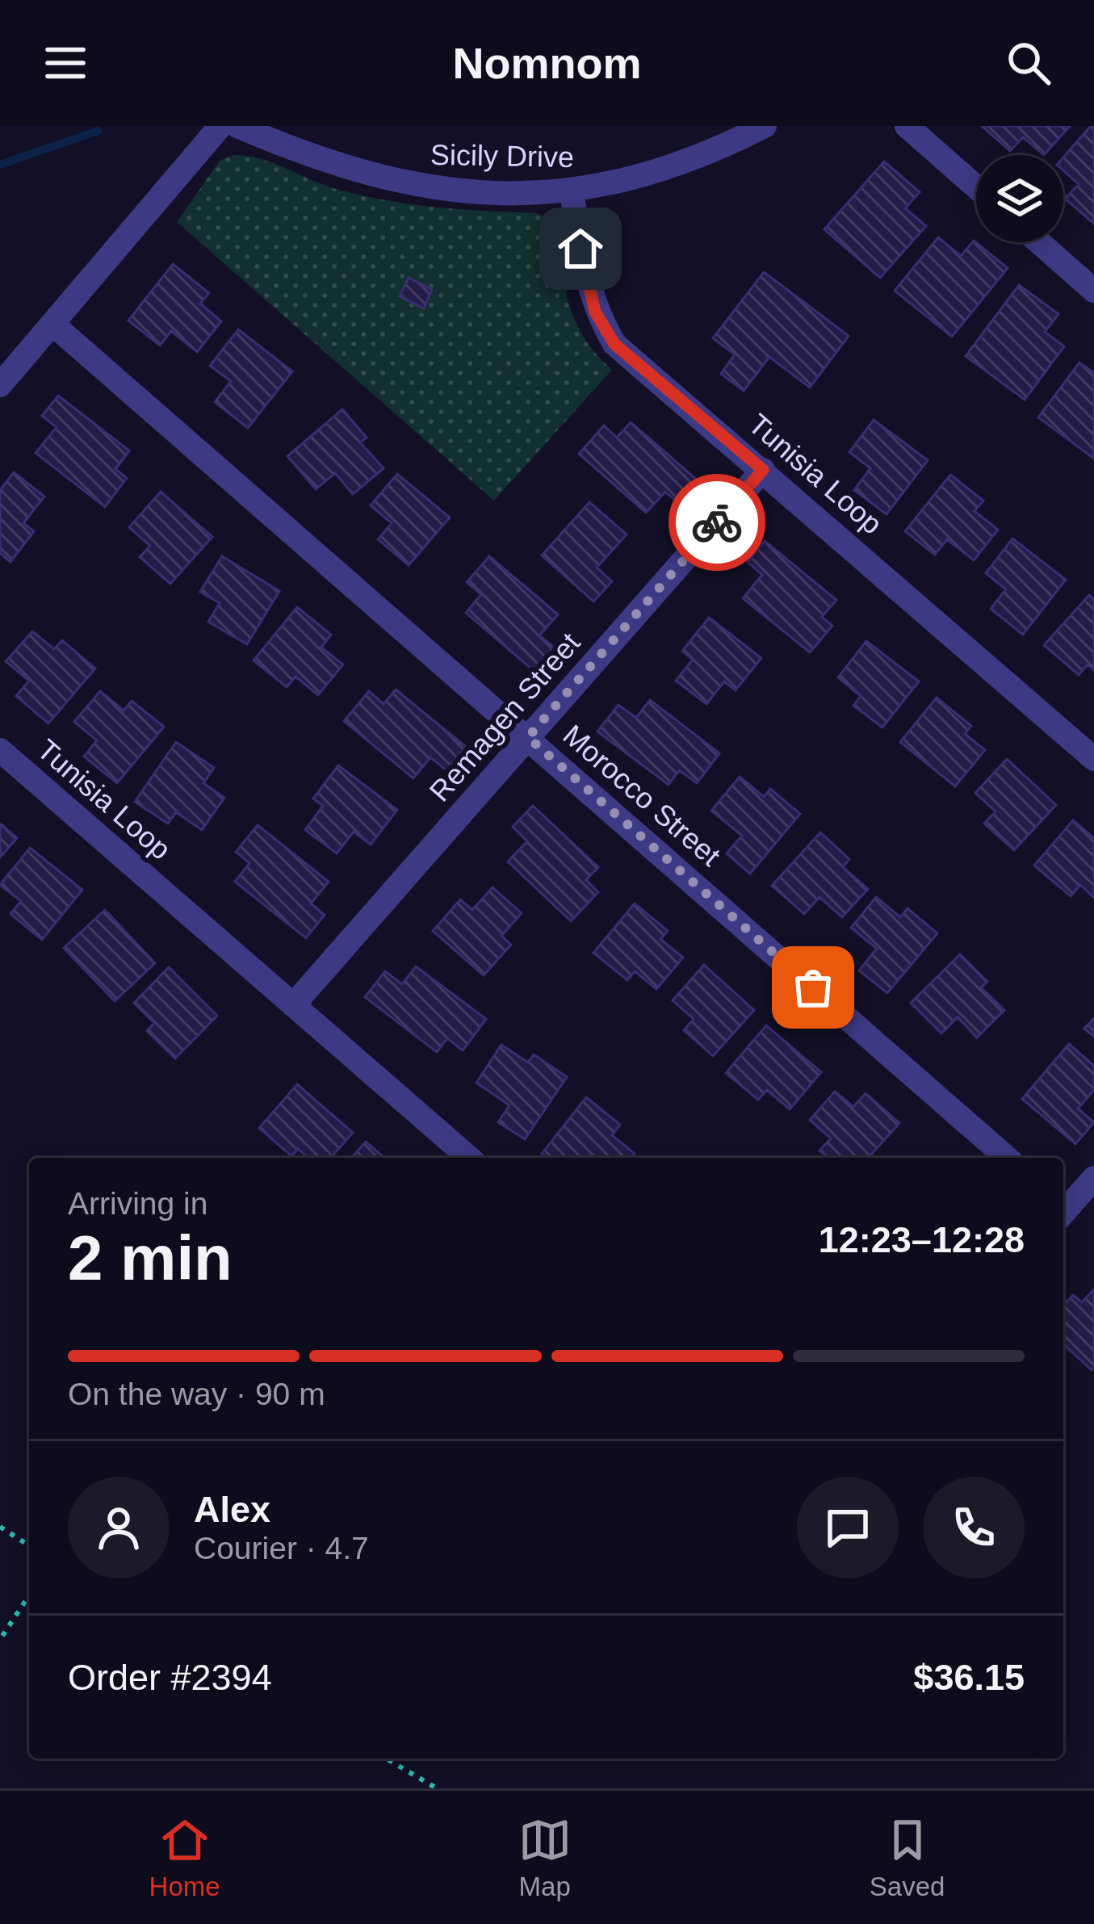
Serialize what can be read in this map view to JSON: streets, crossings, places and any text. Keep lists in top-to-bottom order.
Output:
{
  "streets": {
    "street": [
      "Sicily Drive",
      "Tunisia Loop",
      "Remagen Street",
      "Morocco Street"
    ]
  },
  "crossings": [
    ["Sicily Drive", "Tunisia Loop"],
    ["Tunisia Loop", "Remagen Street"],
    ["Remagen Street", "Morocco Street"]
  ],
  "page": {
    "header": "Nomnom",
    "heading": ["2 min", "Arriving in", "12:23–12:28"],
    "panel": [
      "Alex",
      "Courier · 4.7",
      "Order #2394",
      "$36.15"
    ],
    "bar": "On the way · 90 m",
    "tabs": ["Home", "Map", "Saved"]
  }
}
